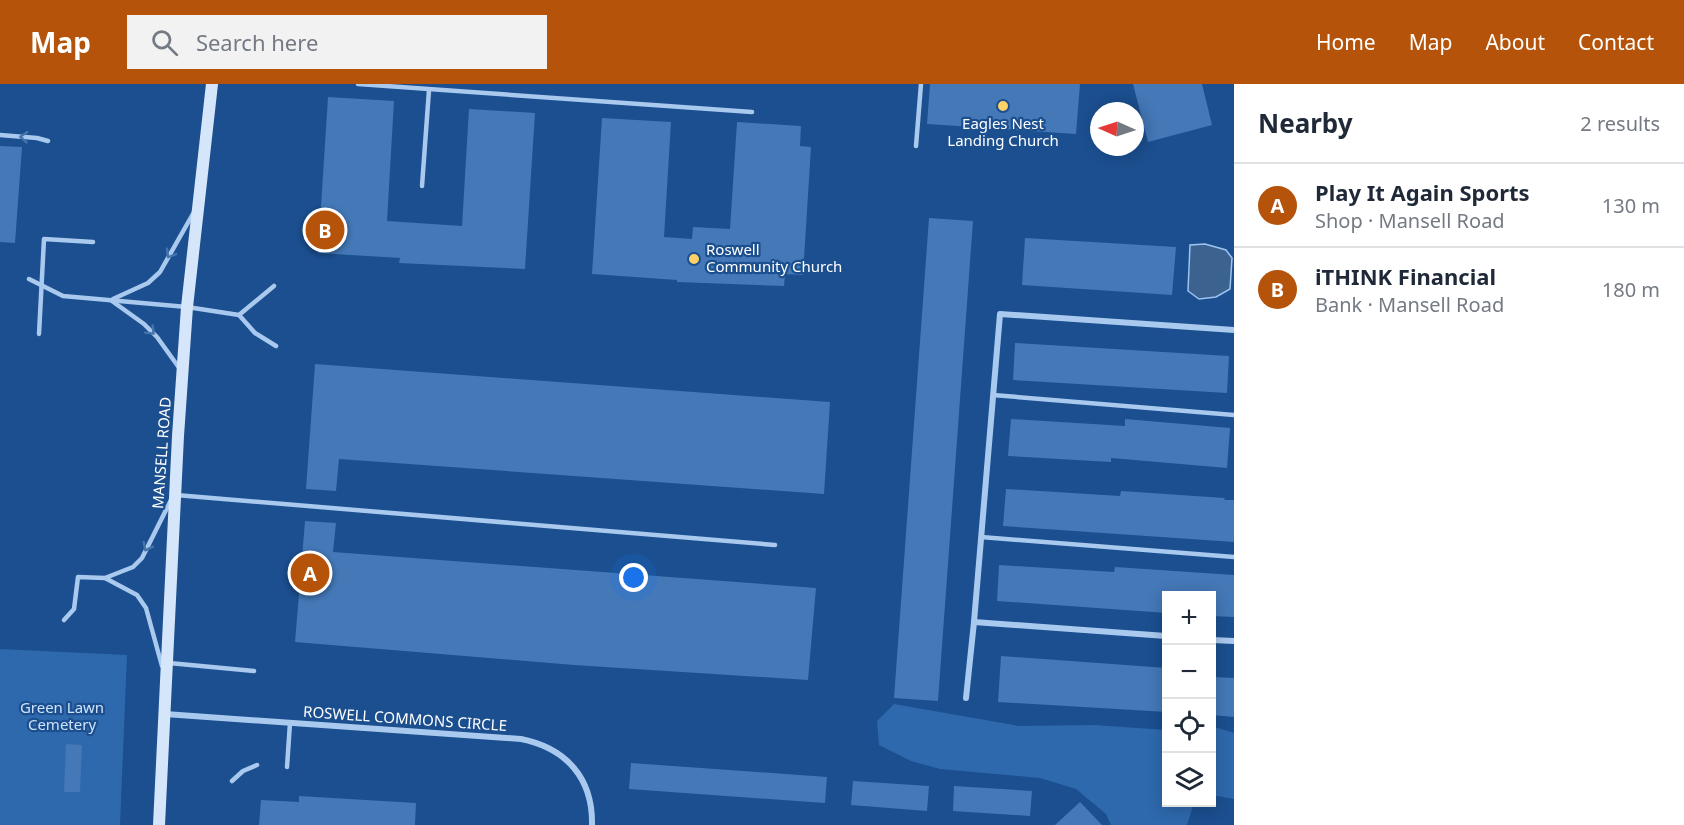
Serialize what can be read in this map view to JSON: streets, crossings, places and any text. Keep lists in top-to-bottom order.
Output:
{
  "streets": {
    "main road": ["MANSELL ROAD"],
    "street": ["ROSWELL COMMONS CIRCLE"]
  },
  "crossings": [
    ["MANSELL ROAD", "ROSWELL COMMONS CIRCLE"]
  ],
  "parks": ["Green Lawn Cemetery"],
  "places": ["Eagles Nest Landing Church", "Roswell Community Church"],
  "north": "left",
  "page": {
    "header": "Map",
    "search": "Search here",
    "nav": [
      "Home",
      "Map",
      "About",
      "Contact"
    ],
    "heading": ["Nearby", "2 results"],
    "list": [
      {
        "mark": "A",
        "name": "Play It Again Sports",
        "note": "Shop · Mansell Road",
        "value": "130 m"
      },
      {
        "mark": "B",
        "name": "iTHINK Financial",
        "note": "Bank · Mansell Road",
        "value": "180 m"
      }
    ],
    "pins": ["B", "A"],
    "map_buttons": ["+", "−"]
  }
}
